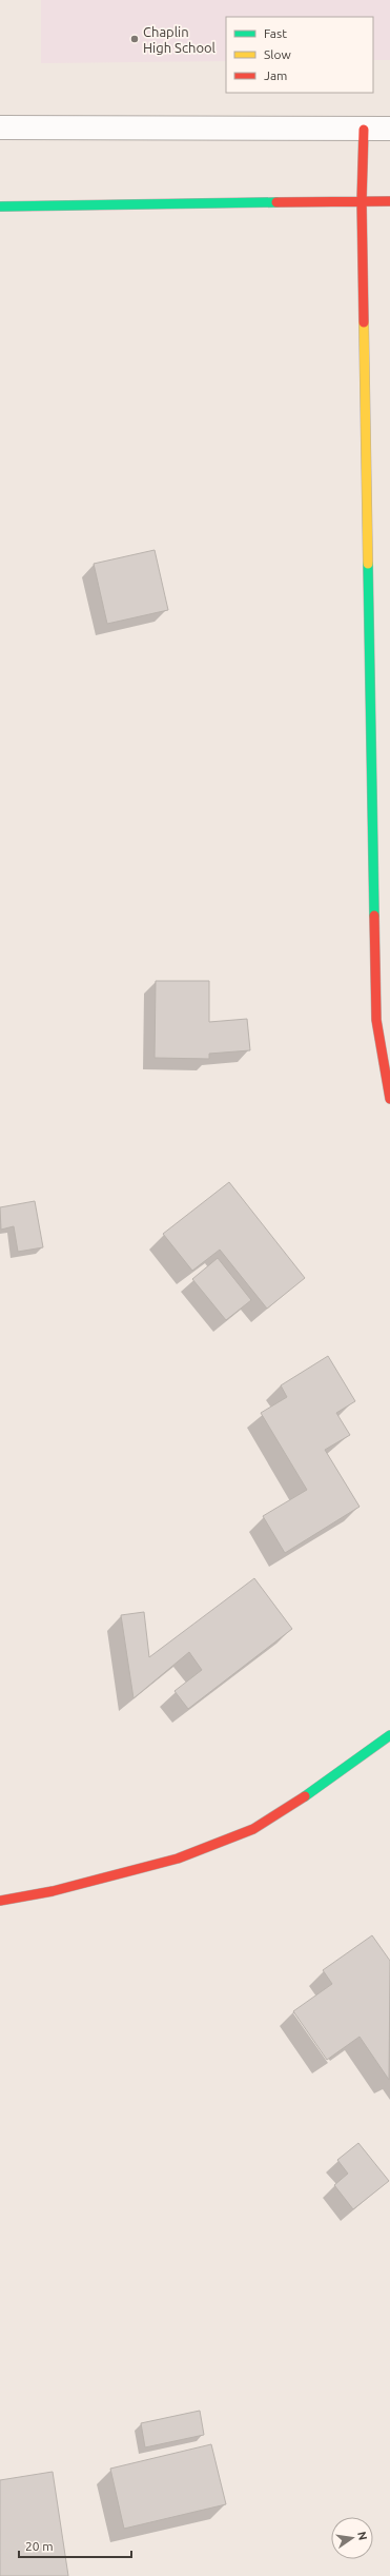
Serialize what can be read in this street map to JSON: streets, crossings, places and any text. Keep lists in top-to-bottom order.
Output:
{
  "places": ["Chaplin High School"],
  "legend": ["Fast", "Slow", "Jam"],
  "scale_bar": "20 m",
  "north": "right"
}
